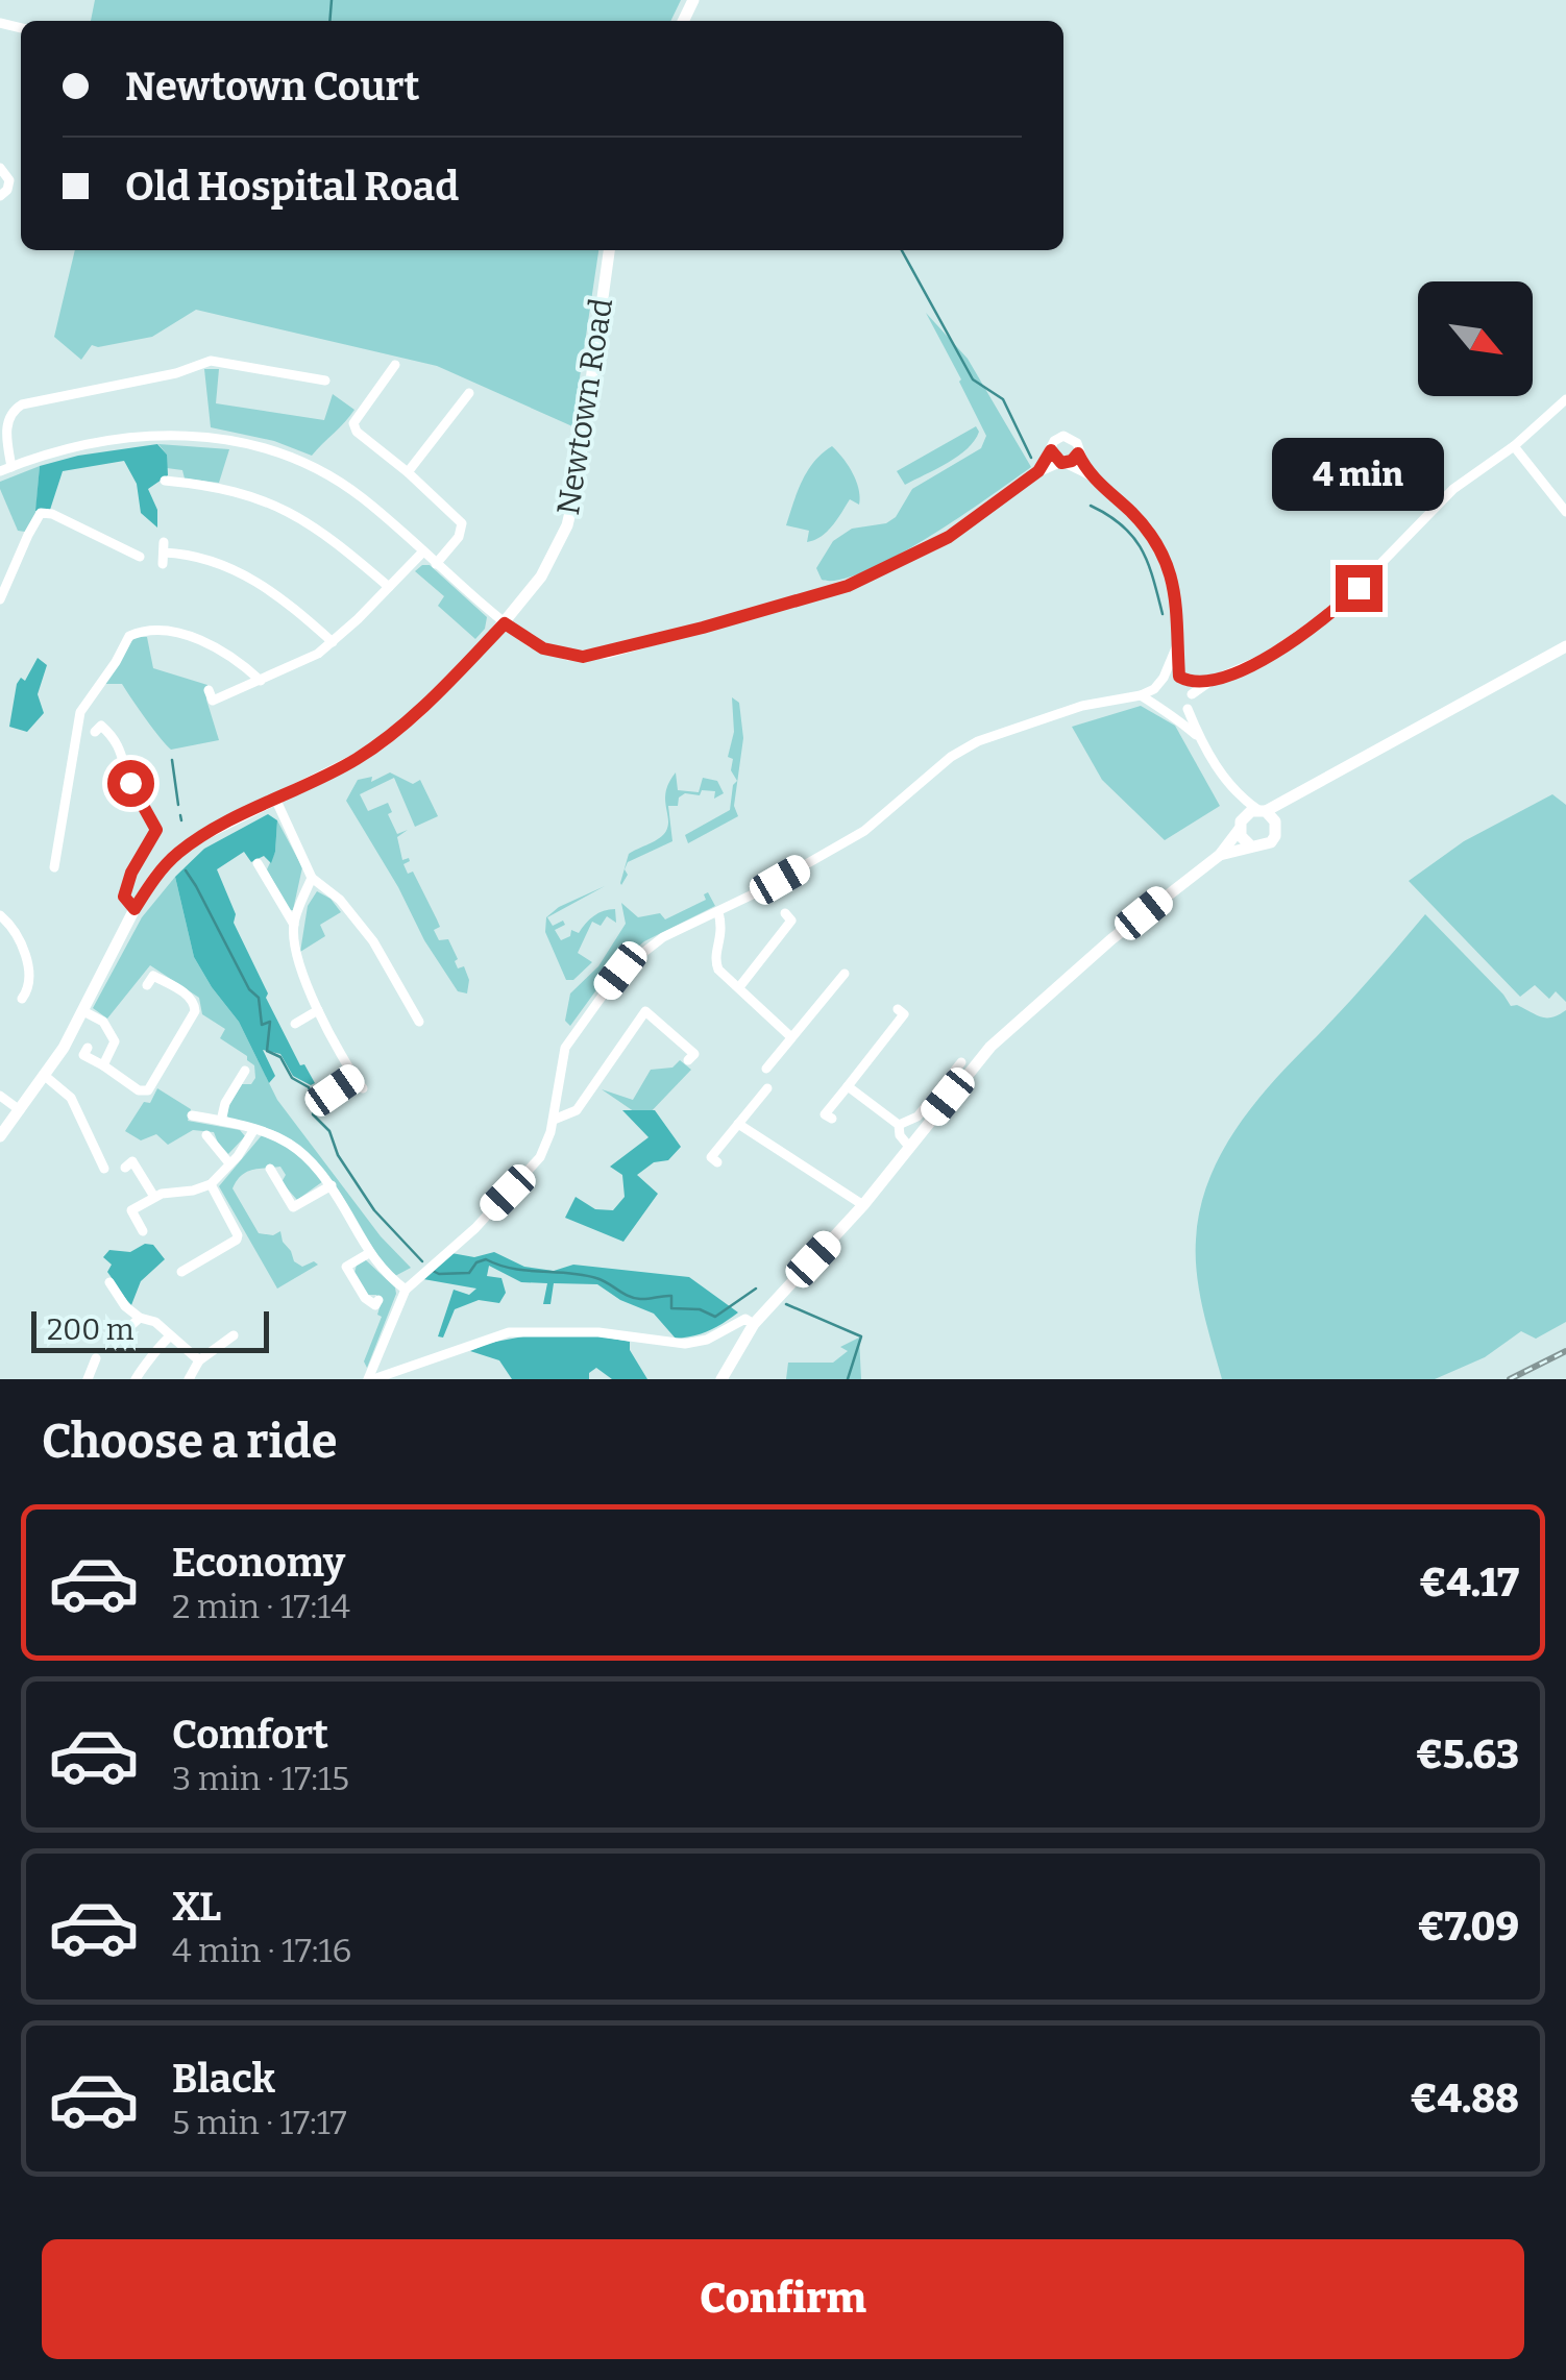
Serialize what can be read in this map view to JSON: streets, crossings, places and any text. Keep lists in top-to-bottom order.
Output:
{
  "streets": {
    "main road": ["Newtown Road"]
  },
  "scale_bar": "200 m",
  "north": "bottom right",
  "page": {
    "banner": ["Newtown Court", "Old Hospital Road"],
    "bubble": "4 min",
    "scale": "200 m",
    "heading": "Choose a ride",
    "list": [
      {
        "name": "Economy",
        "note": "2 min · 17:14",
        "value": "€4.17"
      },
      {
        "name": "Comfort",
        "note": "3 min · 17:15",
        "value": "€5.63"
      },
      {
        "name": "XL",
        "note": "4 min · 17:16",
        "value": "€7.09"
      },
      {
        "name": "Black",
        "note": "5 min · 17:17",
        "value": "€4.88"
      }
    ],
    "buttons": "Confirm"
  }
}
